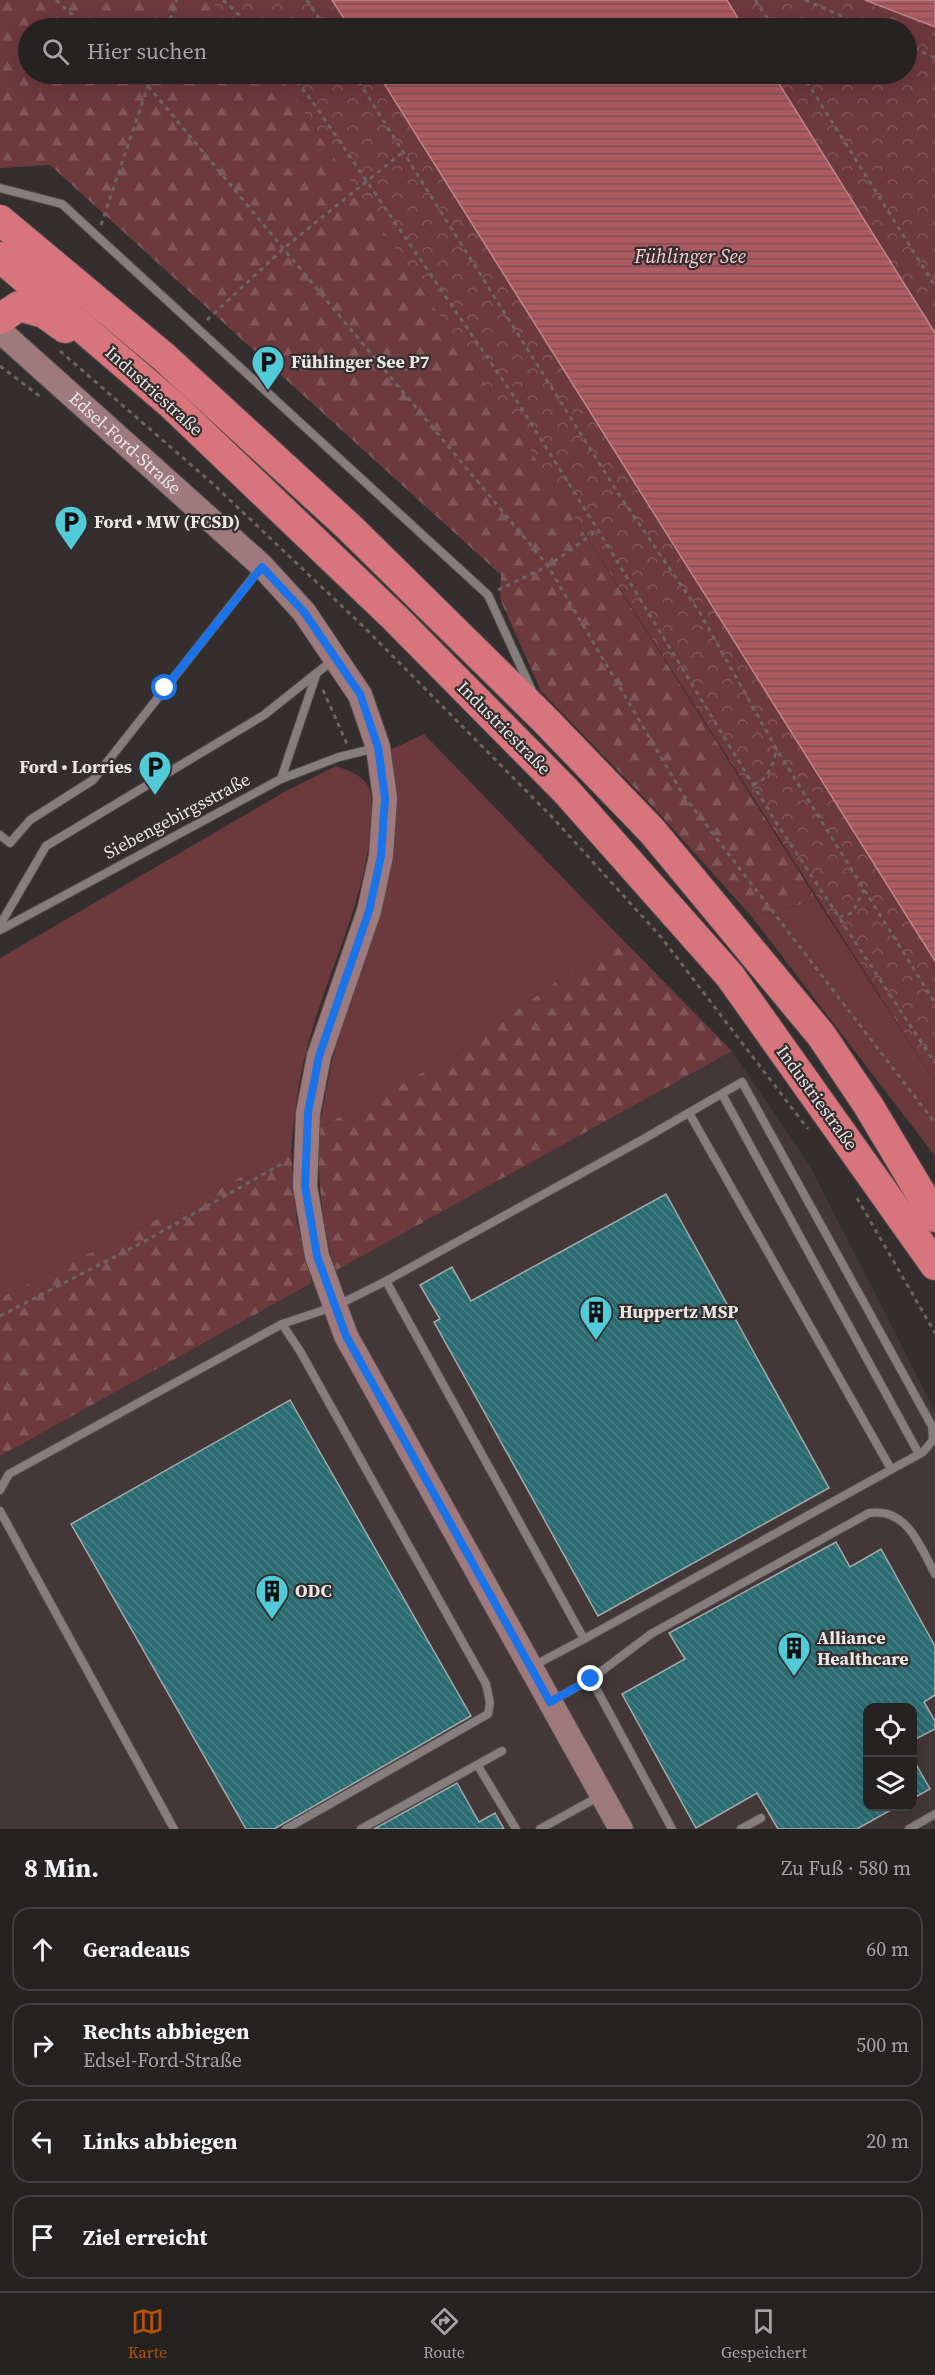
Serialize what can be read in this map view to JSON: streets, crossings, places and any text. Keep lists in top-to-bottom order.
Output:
{
  "streets": {
    "highway": ["Industriestraße"],
    "street": ["Edsel-Ford-Straße"],
    "lane": ["Siebengebirgsstraße"]
  },
  "crossings": [
    ["Edsel-Ford-Straße", "Siebengebirgsstraße"]
  ],
  "water": ["Fühlinger See"],
  "places": {
    "parking": ["Fühlinger See P7", "Ford • MW (FCSD)", "Ford • Lorries"],
    "building": ["Huppertz MSP", "ODC", "Alliance Healthcare"]
  },
  "page": {
    "search": "Hier suchen",
    "heading": ["8 Min.", "Zu Fuß · 580 m"],
    "list": [
      ["Geradeaus", "60 m"],
      ["Rechts abbiegen", "Edsel-Ford-Straße", "500 m"],
      ["Links abbiegen", "20 m"],
      "Ziel erreicht"
    ],
    "nav": ["Karte", "Route", "Gespeichert"]
  }
}
